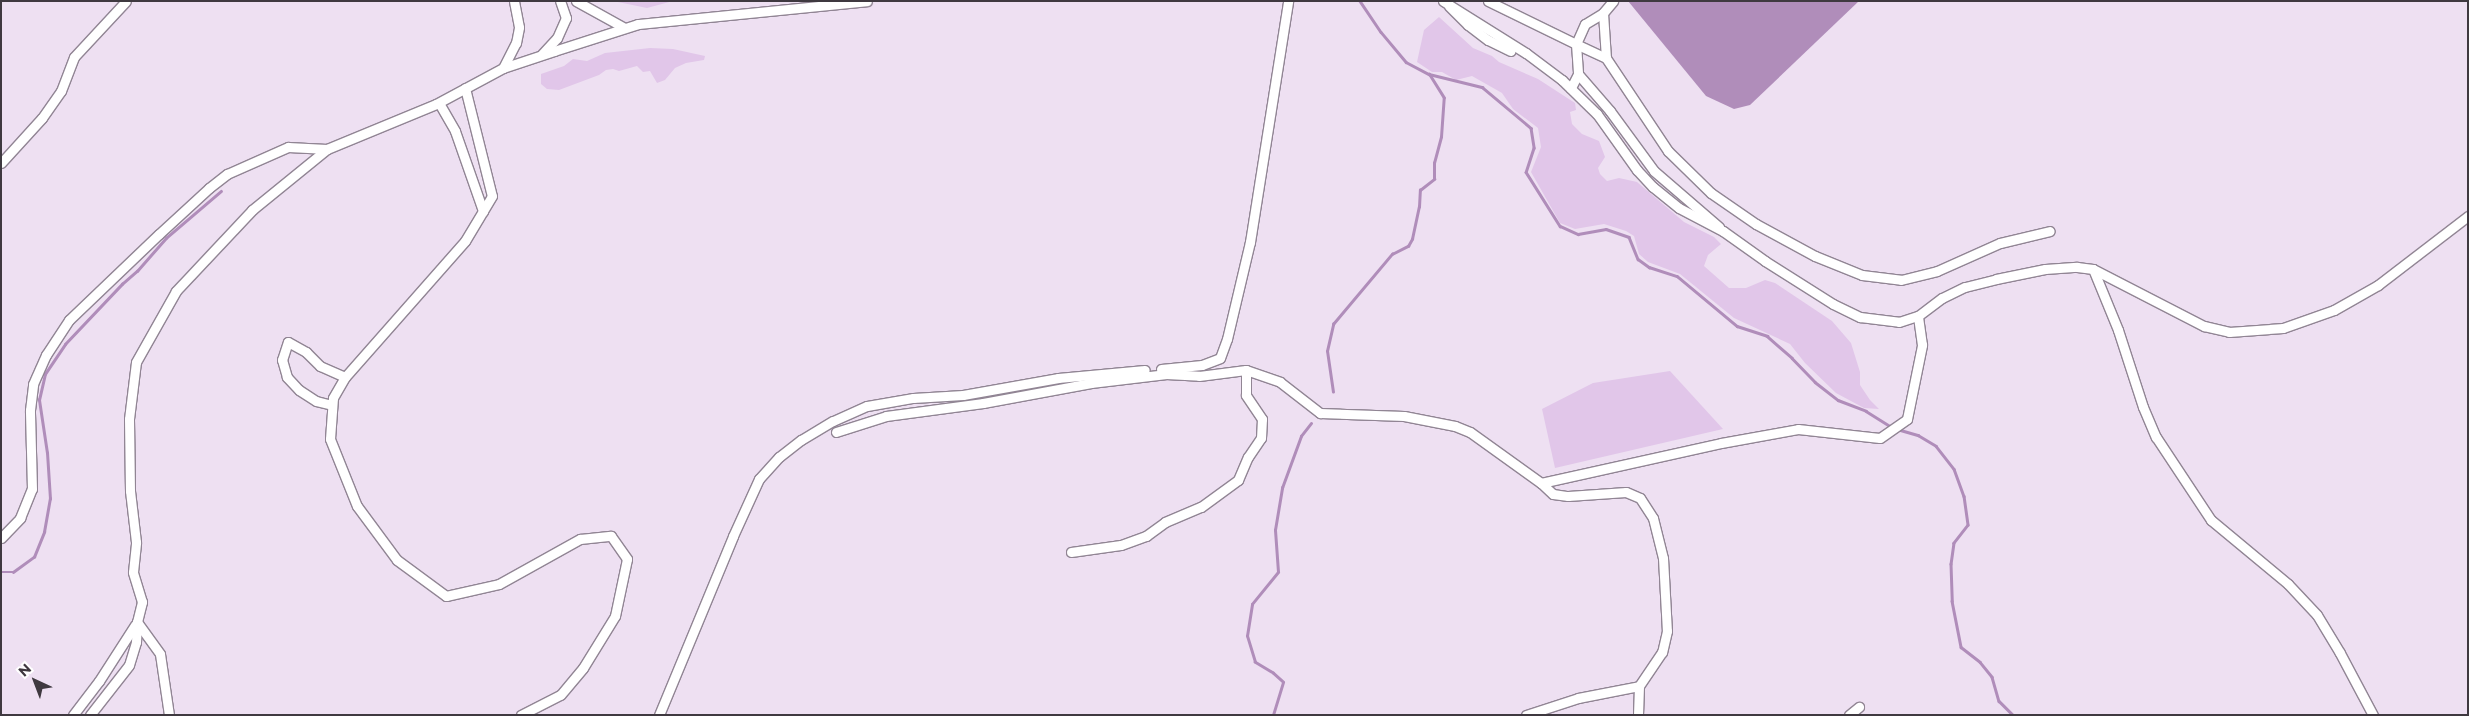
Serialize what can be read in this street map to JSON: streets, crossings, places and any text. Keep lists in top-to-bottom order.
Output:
{
  "north": "top left"
}
